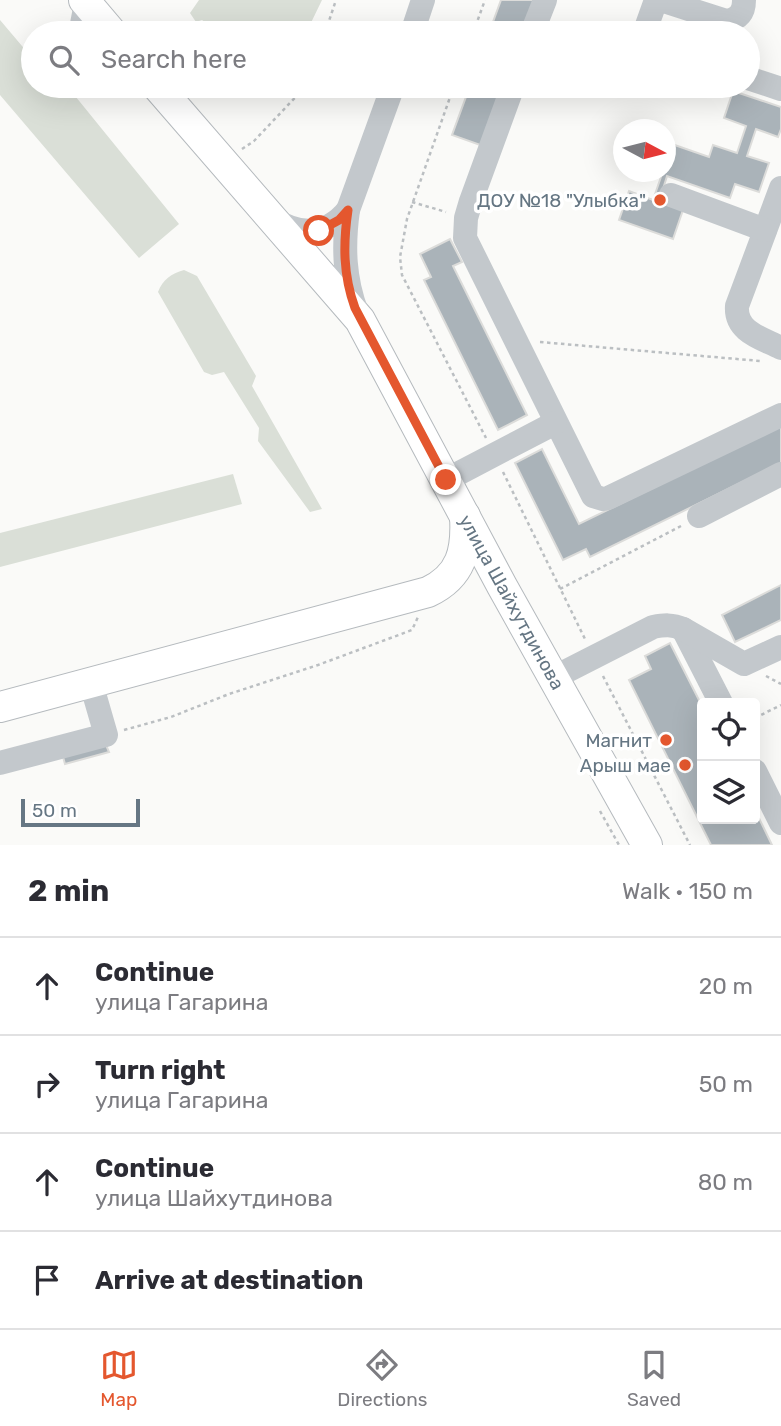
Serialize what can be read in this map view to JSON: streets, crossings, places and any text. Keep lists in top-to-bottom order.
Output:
{
  "streets": {
    "main road": ["улица Шайхутдинова"]
  },
  "places": ["ДОУ №18 \"Улыбка\"", "Магнит", "Арыш мае"],
  "scale_bar": "50 m",
  "north": "right",
  "page": {
    "search": "Search here",
    "scale": "50 m",
    "heading": ["2 min", "Walk · 150 m"],
    "list": [
      ["Continue", "улица Гагарина", "20 m"],
      ["Turn right", "улица Гагарина", "50 m"],
      ["Continue", "улица Шайхутдинова", "80 m"],
      "Arrive at destination"
    ],
    "nav": ["Map", "Directions", "Saved"]
  }
}
